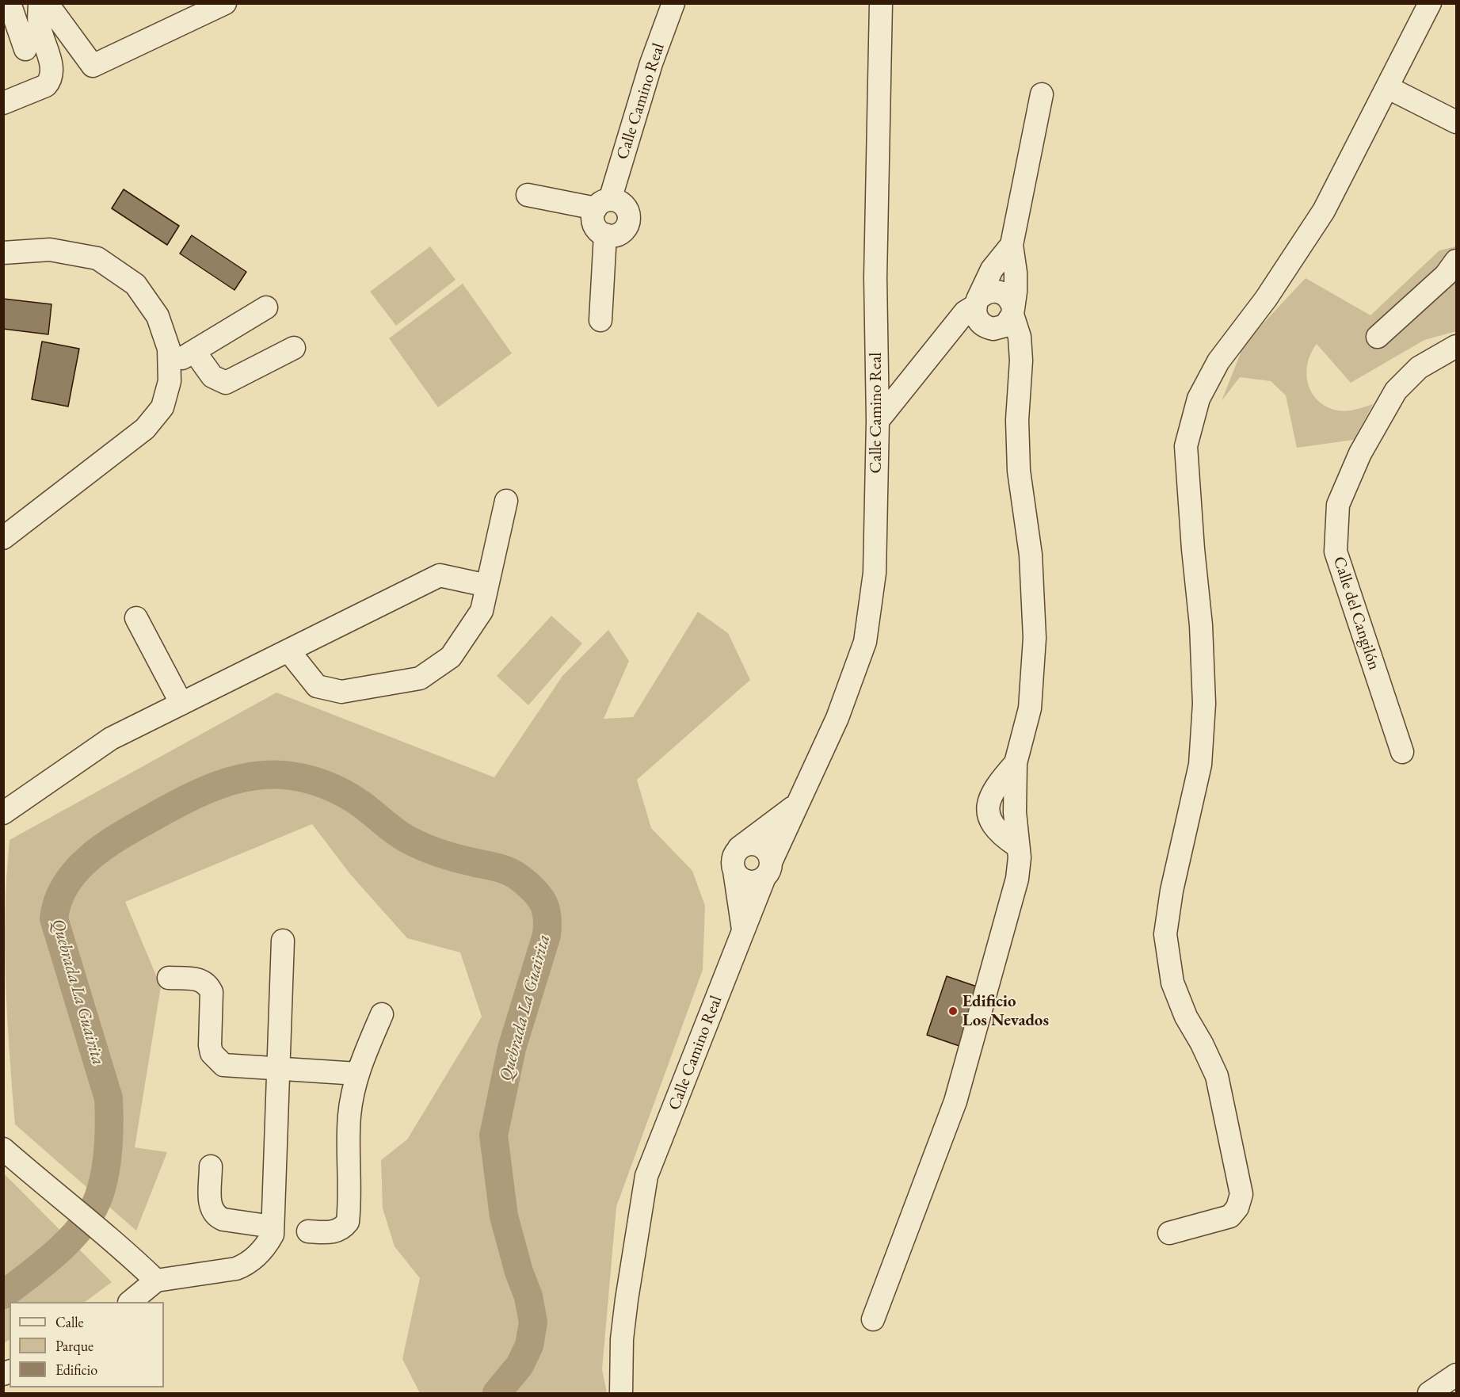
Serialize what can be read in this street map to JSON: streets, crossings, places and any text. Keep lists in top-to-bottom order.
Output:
{
  "streets": {
    "street": ["Calle Camino Real", "Calle del Cangilón"]
  },
  "water": ["Quebrada La Guairita"],
  "places": ["Edificio Los Nevados"],
  "legend": ["Calle", "Parque", "Edificio"]
}
